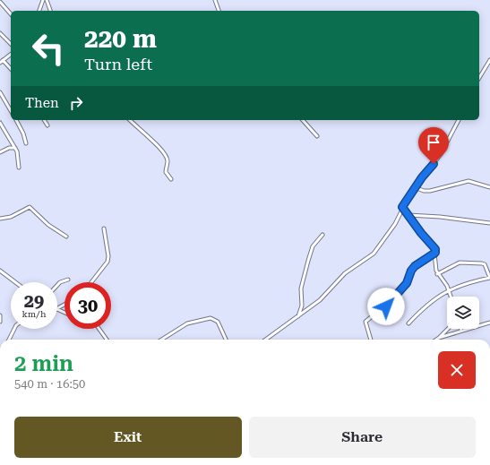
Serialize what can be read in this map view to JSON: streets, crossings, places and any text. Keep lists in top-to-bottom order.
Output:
{
  "page": {
    "turn": ["220 m", "Turn left"],
    "then": "Then",
    "speed": "29 km/h",
    "limit": "30",
    "heading": ["2 min", "540 m · 16:50"],
    "buttons": ["Exit", "Share"]
  }
}
